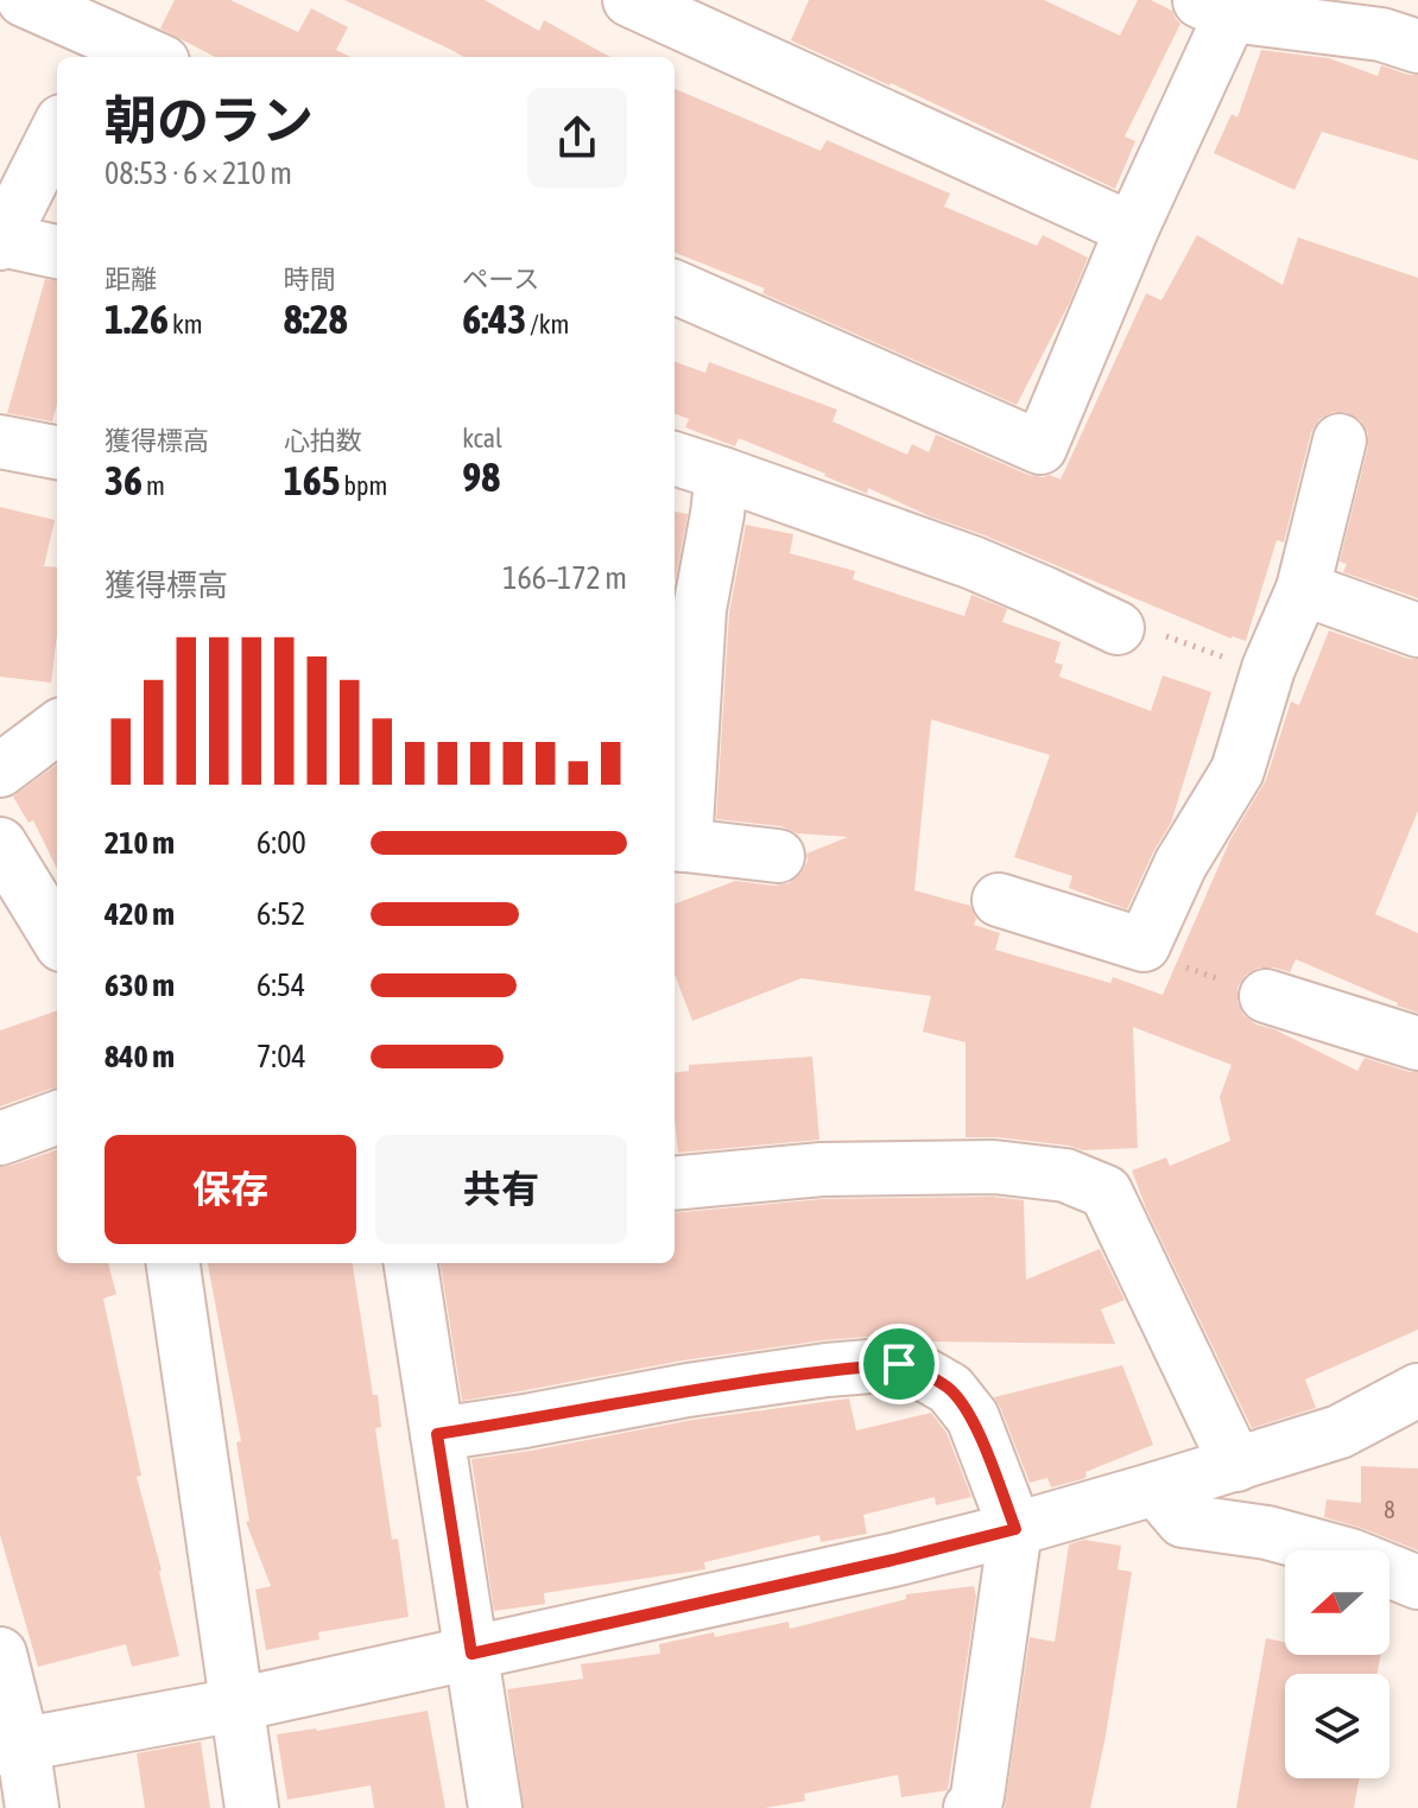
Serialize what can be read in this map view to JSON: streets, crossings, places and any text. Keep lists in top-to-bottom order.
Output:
{
  "house_numbers": ["8"],
  "north": "left",
  "page": {
    "heading": ["朝のラン", "08:53 · 6 × 210 m"],
    "stats": [
      ["距離", "1.26 km"],
      ["時間", "8:28"],
      ["ペース", "6:43 /km"],
      ["獲得標高", "36 m"],
      ["心拍数", "165 bpm"],
      ["kcal", "98"]
    ],
    "chart": ["獲得標高", "166–172 m"],
    "list": [
      {
        "name": "210 m",
        "note": "6:00"
      },
      {
        "name": "420 m",
        "note": "6:52"
      },
      {
        "name": "630 m",
        "note": "6:54"
      },
      {
        "name": "840 m",
        "note": "7:04"
      }
    ],
    "buttons": ["保存", "共有"]
  }
}
